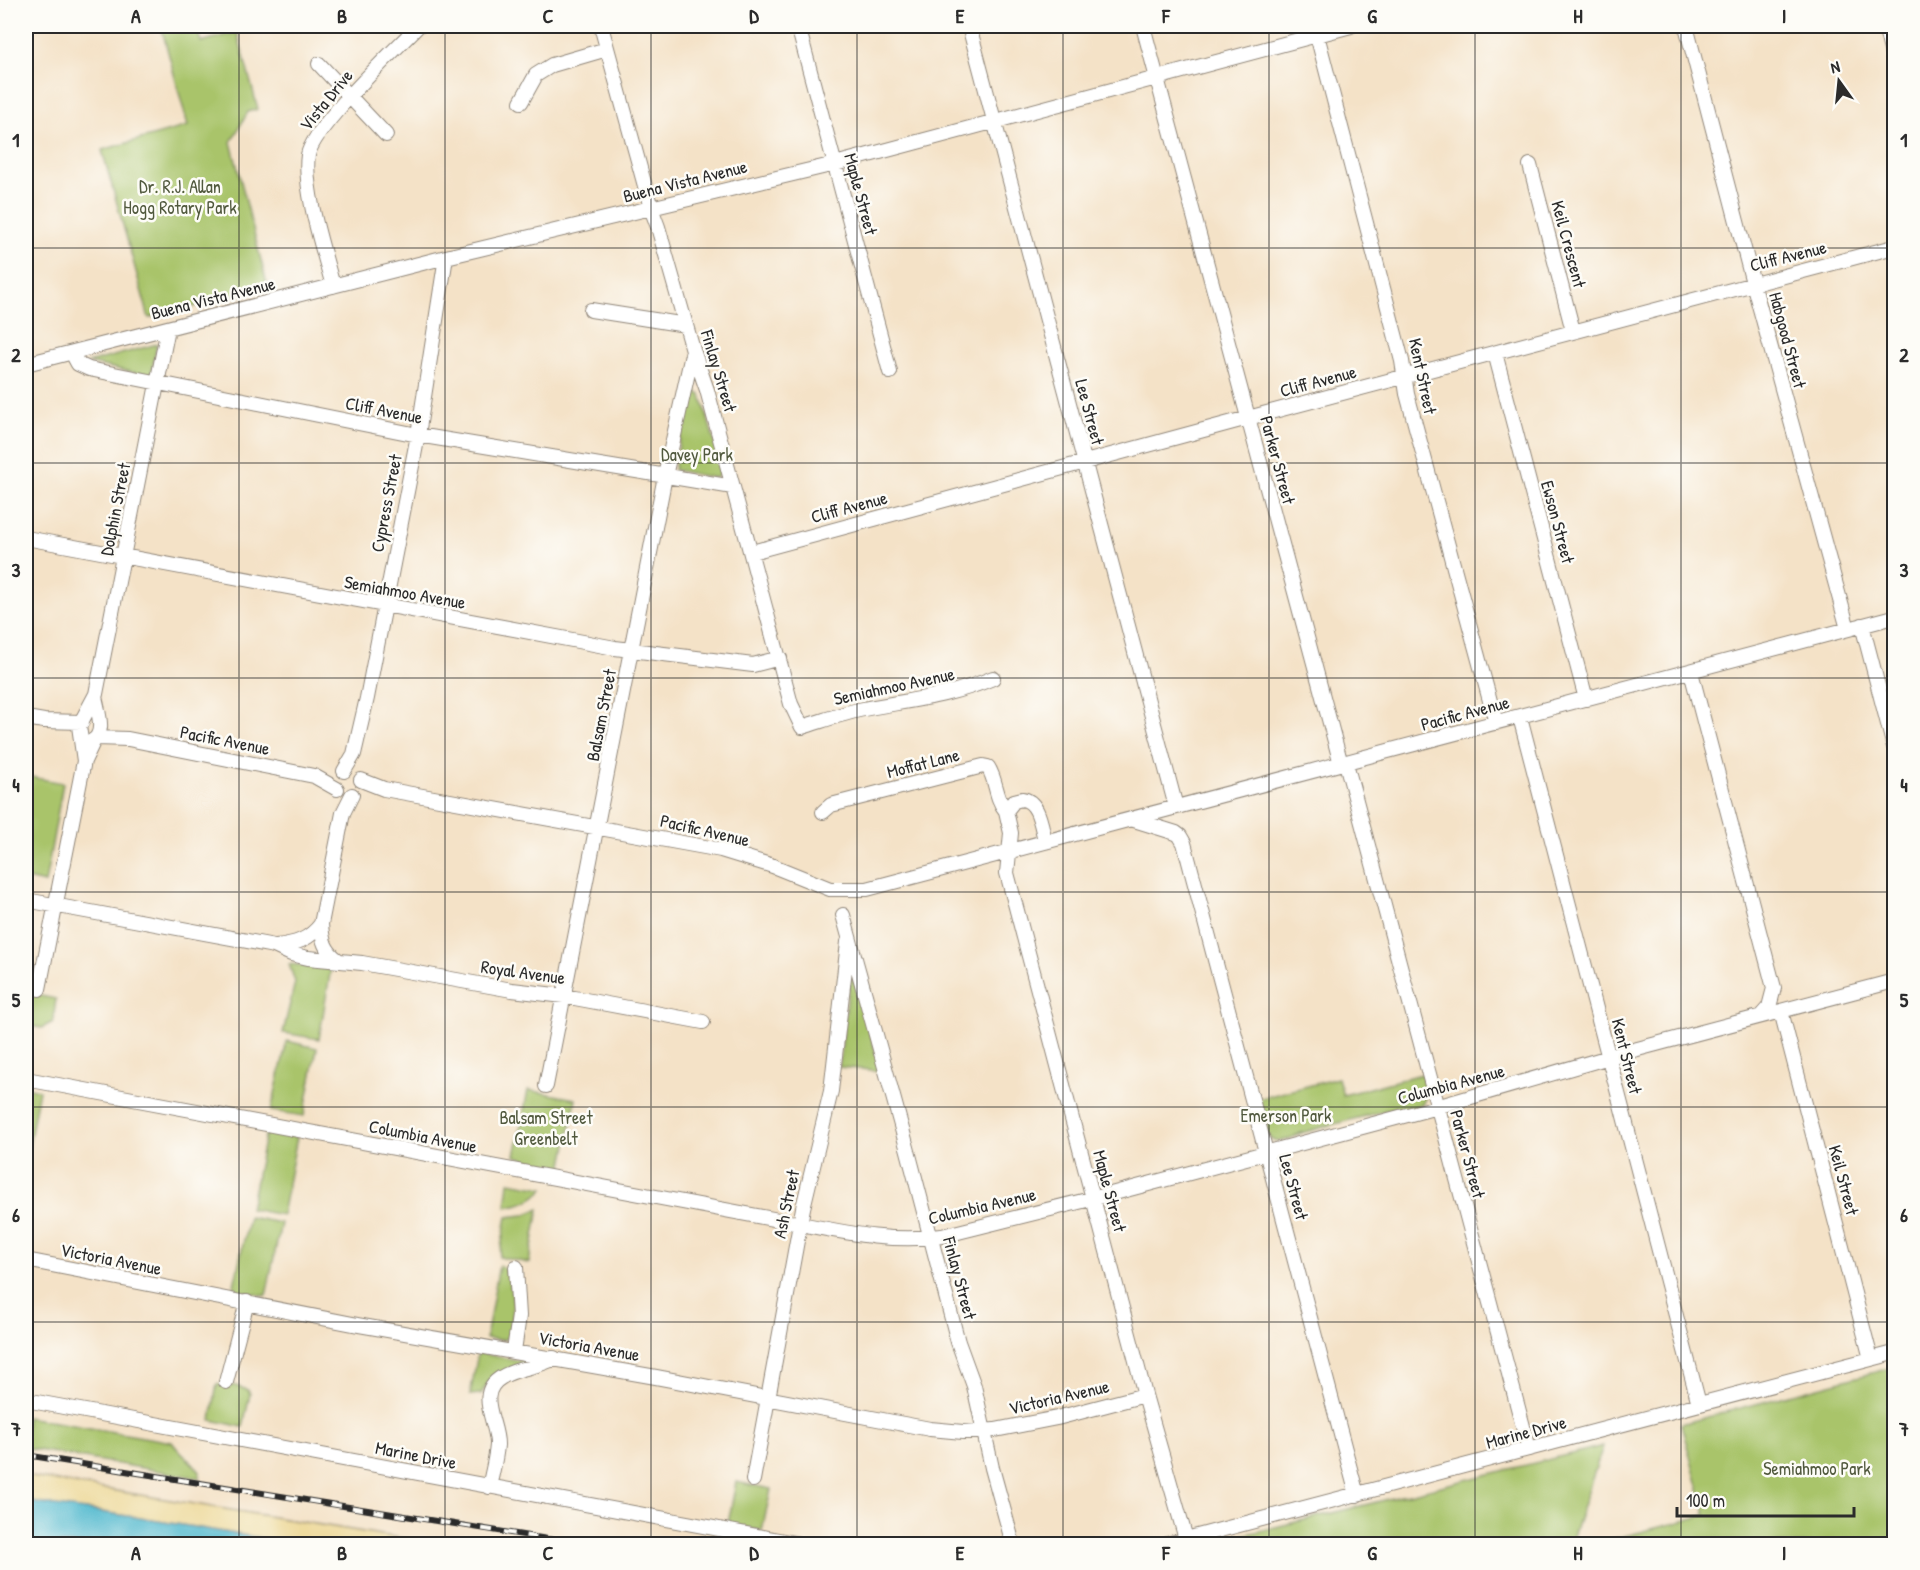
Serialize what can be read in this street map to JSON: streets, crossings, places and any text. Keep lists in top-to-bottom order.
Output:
{
  "streets": {
    "street": [
      "Vista Drive",
      "Buena Vista Avenue",
      "Maple Street",
      "Keil Crescent",
      "Cliff Avenue",
      "Habgood Street",
      "Finlay Street",
      "Kent Street",
      "Lee Street",
      "Parker Street",
      "Cypress Street",
      "Dolphin Street",
      "Ewson Street",
      "Semiahmoo Avenue",
      "Pacific Avenue",
      "Balsam Street",
      "Moffat Lane",
      "Royal Avenue",
      "Columbia Avenue",
      "Keil Street",
      "Ash Street",
      "Victoria Avenue",
      "Marine Drive"
    ]
  },
  "crossings": [
    ["Vista Drive", "Buena Vista Avenue"],
    ["Buena Vista Avenue", "Maple Street"],
    ["Buena Vista Avenue", "Cliff Avenue"],
    ["Buena Vista Avenue", "Finlay Street"],
    ["Buena Vista Avenue", "Kent Street"],
    ["Buena Vista Avenue", "Lee Street"],
    ["Buena Vista Avenue", "Parker Street"],
    ["Buena Vista Avenue", "Cypress Street"],
    ["Buena Vista Avenue", "Dolphin Street"],
    ["Maple Street", "Pacific Avenue"],
    ["Maple Street", "Columbia Avenue"],
    ["Maple Street", "Victoria Avenue"],
    ["Maple Street", "Marine Drive"],
    ["Keil Crescent", "Cliff Avenue"],
    ["Cliff Avenue", "Habgood Street"],
    ["Cliff Avenue", "Finlay Street"],
    ["Cliff Avenue", "Kent Street"],
    ["Cliff Avenue", "Lee Street"],
    ["Cliff Avenue", "Parker Street"],
    ["Cliff Avenue", "Cypress Street"],
    ["Cliff Avenue", "Dolphin Street"],
    ["Cliff Avenue", "Ewson Street"],
    ["Cliff Avenue", "Balsam Street"],
    ["Habgood Street", "Pacific Avenue"],
    ["Finlay Street", "Semiahmoo Avenue"],
    ["Finlay Street", "Balsam Street"],
    ["Finlay Street", "Columbia Avenue"],
    ["Finlay Street", "Ash Street"],
    ["Finlay Street", "Victoria Avenue"],
    ["Kent Street", "Pacific Avenue"],
    ["Kent Street", "Columbia Avenue"],
    ["Kent Street", "Marine Drive"],
    ["Lee Street", "Pacific Avenue"],
    ["Lee Street", "Columbia Avenue"],
    ["Lee Street", "Marine Drive"],
    ["Parker Street", "Pacific Avenue"],
    ["Parker Street", "Columbia Avenue"],
    ["Parker Street", "Marine Drive"],
    ["Cypress Street", "Semiahmoo Avenue"],
    ["Cypress Street", "Pacific Avenue"],
    ["Dolphin Street", "Semiahmoo Avenue"],
    ["Dolphin Street", "Pacific Avenue"],
    ["Ewson Street", "Pacific Avenue"],
    ["Semiahmoo Avenue", "Balsam Street"],
    ["Pacific Avenue", "Balsam Street"],
    ["Balsam Street", "Royal Avenue"],
    ["Columbia Avenue", "Keil Street"],
    ["Columbia Avenue", "Ash Street"],
    ["Keil Street", "Marine Drive"],
    ["Ash Street", "Victoria Avenue"]
  ],
  "parks": [
    "Dr. R.J. Allan Hogg Rotary Park",
    "Davey Park",
    "Emerson Park",
    "Balsam Street Greenbelt",
    "Semiahmoo Park"
  ],
  "scale_bar": "100 m",
  "north": "top",
  "grid": {
    "columns": [
      "A",
      "B",
      "C",
      "D",
      "E",
      "F",
      "G",
      "H",
      "I"
    ],
    "rows": [
      "1",
      "2",
      "3",
      "4",
      "5",
      "6",
      "7"
    ]
  }
}
